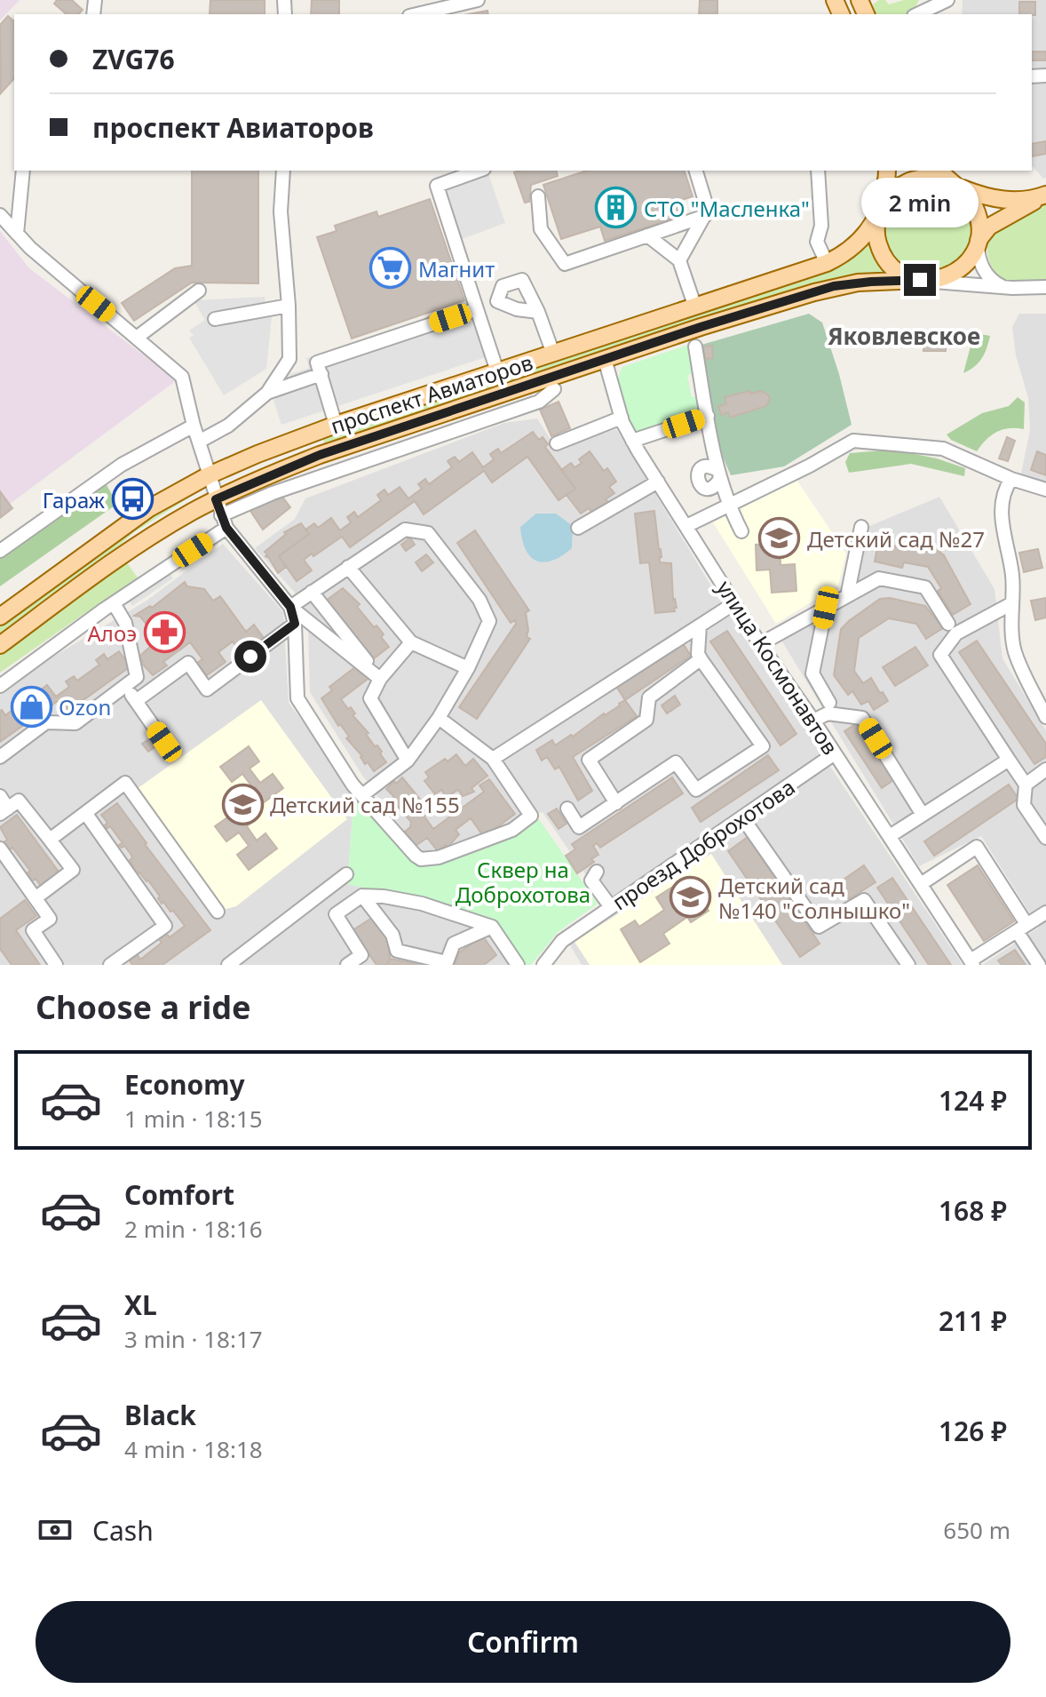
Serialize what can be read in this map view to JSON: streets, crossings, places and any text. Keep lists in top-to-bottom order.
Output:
{
  "streets": {
    "main road": ["проспект Авиаторов"],
    "street": ["улица Космонавтов", "проезд Доброхотова"]
  },
  "crossings": [
    ["проспект Авиаторов", "улица Космонавтов"],
    ["улица Космонавтов", "проезд Доброхотова"]
  ],
  "districts": ["Яковлевское"],
  "parks": ["Сквер на Доброхотова"],
  "places": {
    "building": ["СТО \"Масленка\""],
    "supermarket": ["Магнит"],
    "bus stop": ["Гараж"],
    "school or university": ["Детский сад №27", "Детский сад №155", "Детский сад №140 \"Солнышко\""],
    "pharmacy": ["Алоэ"],
    "shop": ["Ozon"]
  },
  "page": {
    "banner": ["ZVG76", "проспект Авиаторов"],
    "bubble": "2 min",
    "heading": "Choose a ride",
    "list": [
      {
        "name": "Economy",
        "note": "1 min · 18:15",
        "value": "124 ₽"
      },
      {
        "name": "Comfort",
        "note": "2 min · 18:16",
        "value": "168 ₽"
      },
      {
        "name": "XL",
        "note": "3 min · 18:17",
        "value": "211 ₽"
      },
      {
        "name": "Black",
        "note": "4 min · 18:18",
        "value": "126 ₽"
      }
    ],
    "pay": ["Cash", "650 m"],
    "buttons": "Confirm"
  }
}
